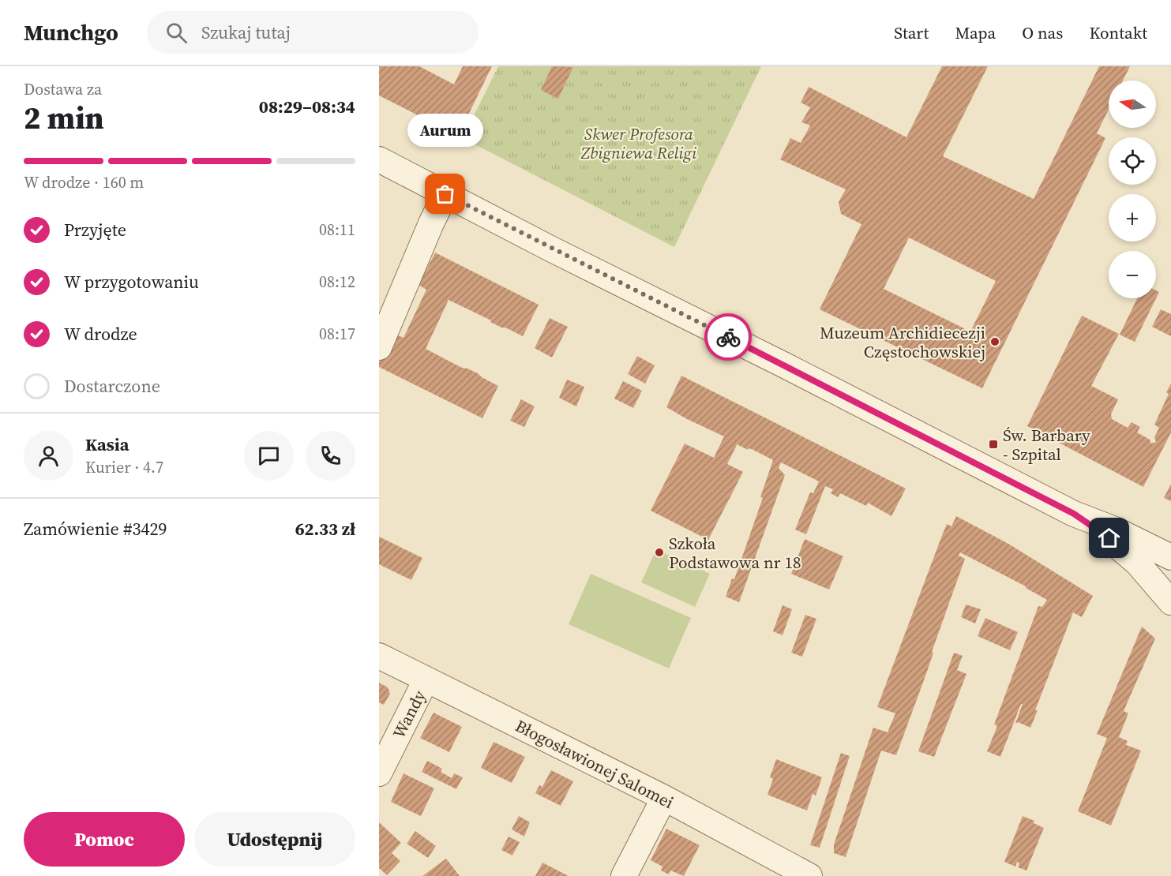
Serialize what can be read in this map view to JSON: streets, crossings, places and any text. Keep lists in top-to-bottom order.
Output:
{
  "streets": {
    "street": ["Wandy", "Błogosławionej Salomei"]
  },
  "crossings": [
    ["Wandy", "Błogosławionej Salomei"]
  ],
  "parks": ["Skwer Profesora Zbigniewa Religi"],
  "places": {
    "other": ["Aurum", "Muzeum Archidiecezji Częstochowskiej", "Szkoła Podstawowa nr 18"],
    "transit": ["Św. Barbary - Szpital"]
  },
  "north": "left",
  "page": {
    "header": "Munchgo",
    "search": "Szukaj tutaj",
    "nav": [
      "Start",
      "Mapa",
      "O nas",
      "Kontakt"
    ],
    "heading": ["2 min", "Dostawa za", "08:29–08:34"],
    "panel": [
      "Kasia",
      "Kurier · 4.7",
      "Zamówienie #3429",
      "62.33 zł"
    ],
    "map_buttons": ["+", "−"],
    "bubble": "Aurum",
    "bar": "W drodze · 160 m",
    "list": [
      ["Przyjęte", "08:11"],
      ["W przygotowaniu", "08:12"],
      ["W drodze", "08:17"],
      "Dostarczone"
    ],
    "buttons": ["Pomoc", "Udostępnij"]
  }
}
